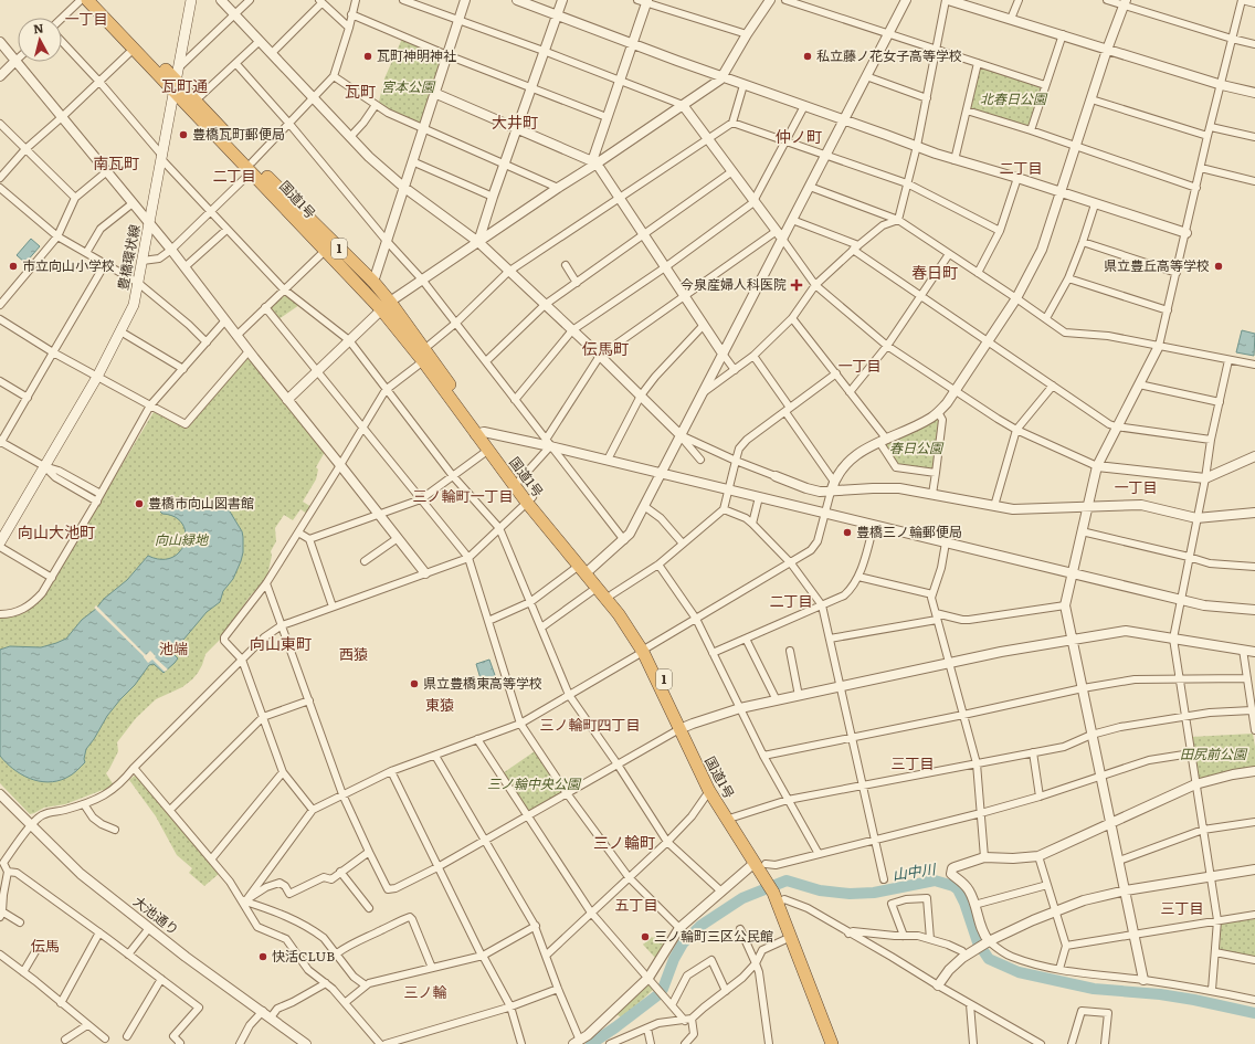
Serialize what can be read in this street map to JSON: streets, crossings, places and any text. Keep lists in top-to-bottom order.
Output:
{
  "streets": {
    "highway": ["国道1号", "1"],
    "main road": ["豊橋環状線"],
    "street": ["大池通り"]
  },
  "crossings": [
    ["国道1号", "豊橋環状線"]
  ],
  "districts": [
    "一丁目",
    "瓦町通",
    "瓦町",
    "大井町",
    "仲ノ町",
    "南瓦町",
    "二丁目",
    "二丁目",
    "春日町",
    "伝馬町",
    "一丁目",
    "一丁目",
    "三ノ輪町一丁目",
    "向山大池町",
    "二丁目",
    "向山東町",
    "池端",
    "西猿",
    "東猿",
    "三ノ輪町四丁目",
    "三丁目",
    "三ノ輪町",
    "五丁目",
    "三丁目",
    "伝馬",
    "三ノ輪"
  ],
  "water": ["山中川"],
  "parks": [
    "宮本公園",
    "北春日公園",
    "春日公園",
    "向山緑地",
    "田尻前公園",
    "三ノ輪中央公園"
  ],
  "places": {
    "other": [
      "瓦町神明神社",
      "私立藤ノ花女子高等学校",
      "豊橋瓦町郵便局",
      "市立向山小学校",
      "県立豊丘高等学校",
      "豊橋市向山図書館",
      "豊橋三ノ輪郵便局",
      "県立豊橋東高等学校",
      "三ノ輪町三区公民館",
      "快活CLUB"
    ],
    "health": ["今泉産婦人科医院"]
  },
  "north": "top"
}
